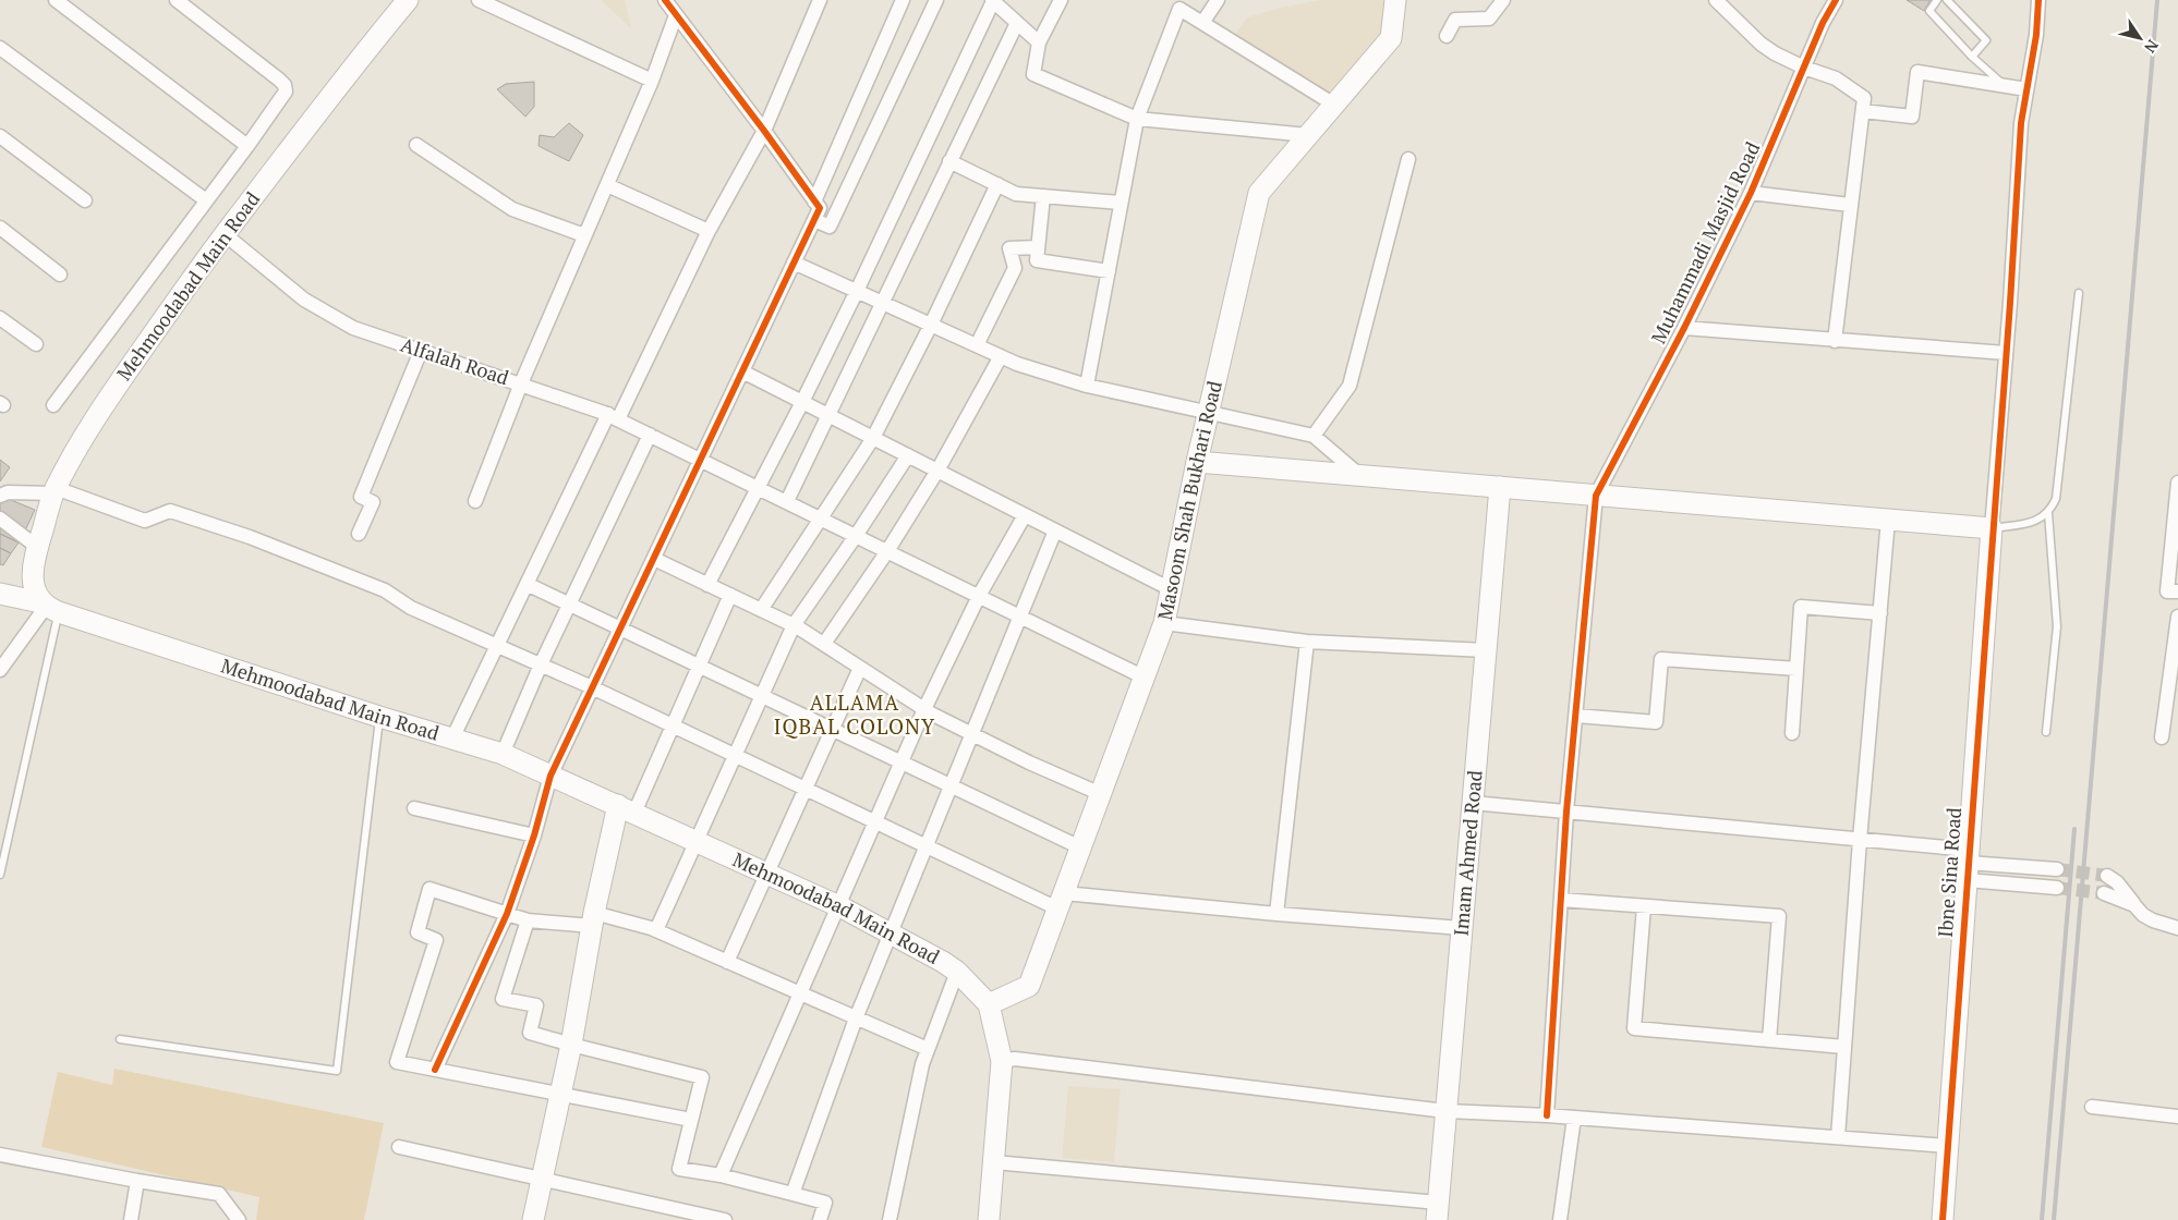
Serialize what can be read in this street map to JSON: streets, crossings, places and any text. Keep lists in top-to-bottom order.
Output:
{
  "streets": {
    "street": [
      "Muhammadi Masjid Road",
      "Mehmoodabad Main Road",
      "Alfalah Road",
      "Masoom Shah Bukhari Road",
      "Imam Ahmed Road",
      "Ibne Sina Road"
    ]
  },
  "crossings": [
    ["Mehmoodabad Main Road", "Alfalah Road"],
    ["Mehmoodabad Main Road", "Masoom Shah Bukhari Road"],
    ["Alfalah Road", "Masoom Shah Bukhari Road"]
  ],
  "districts": ["ALLAMA IQBAL COLONY"],
  "north": "bottom right"
}
